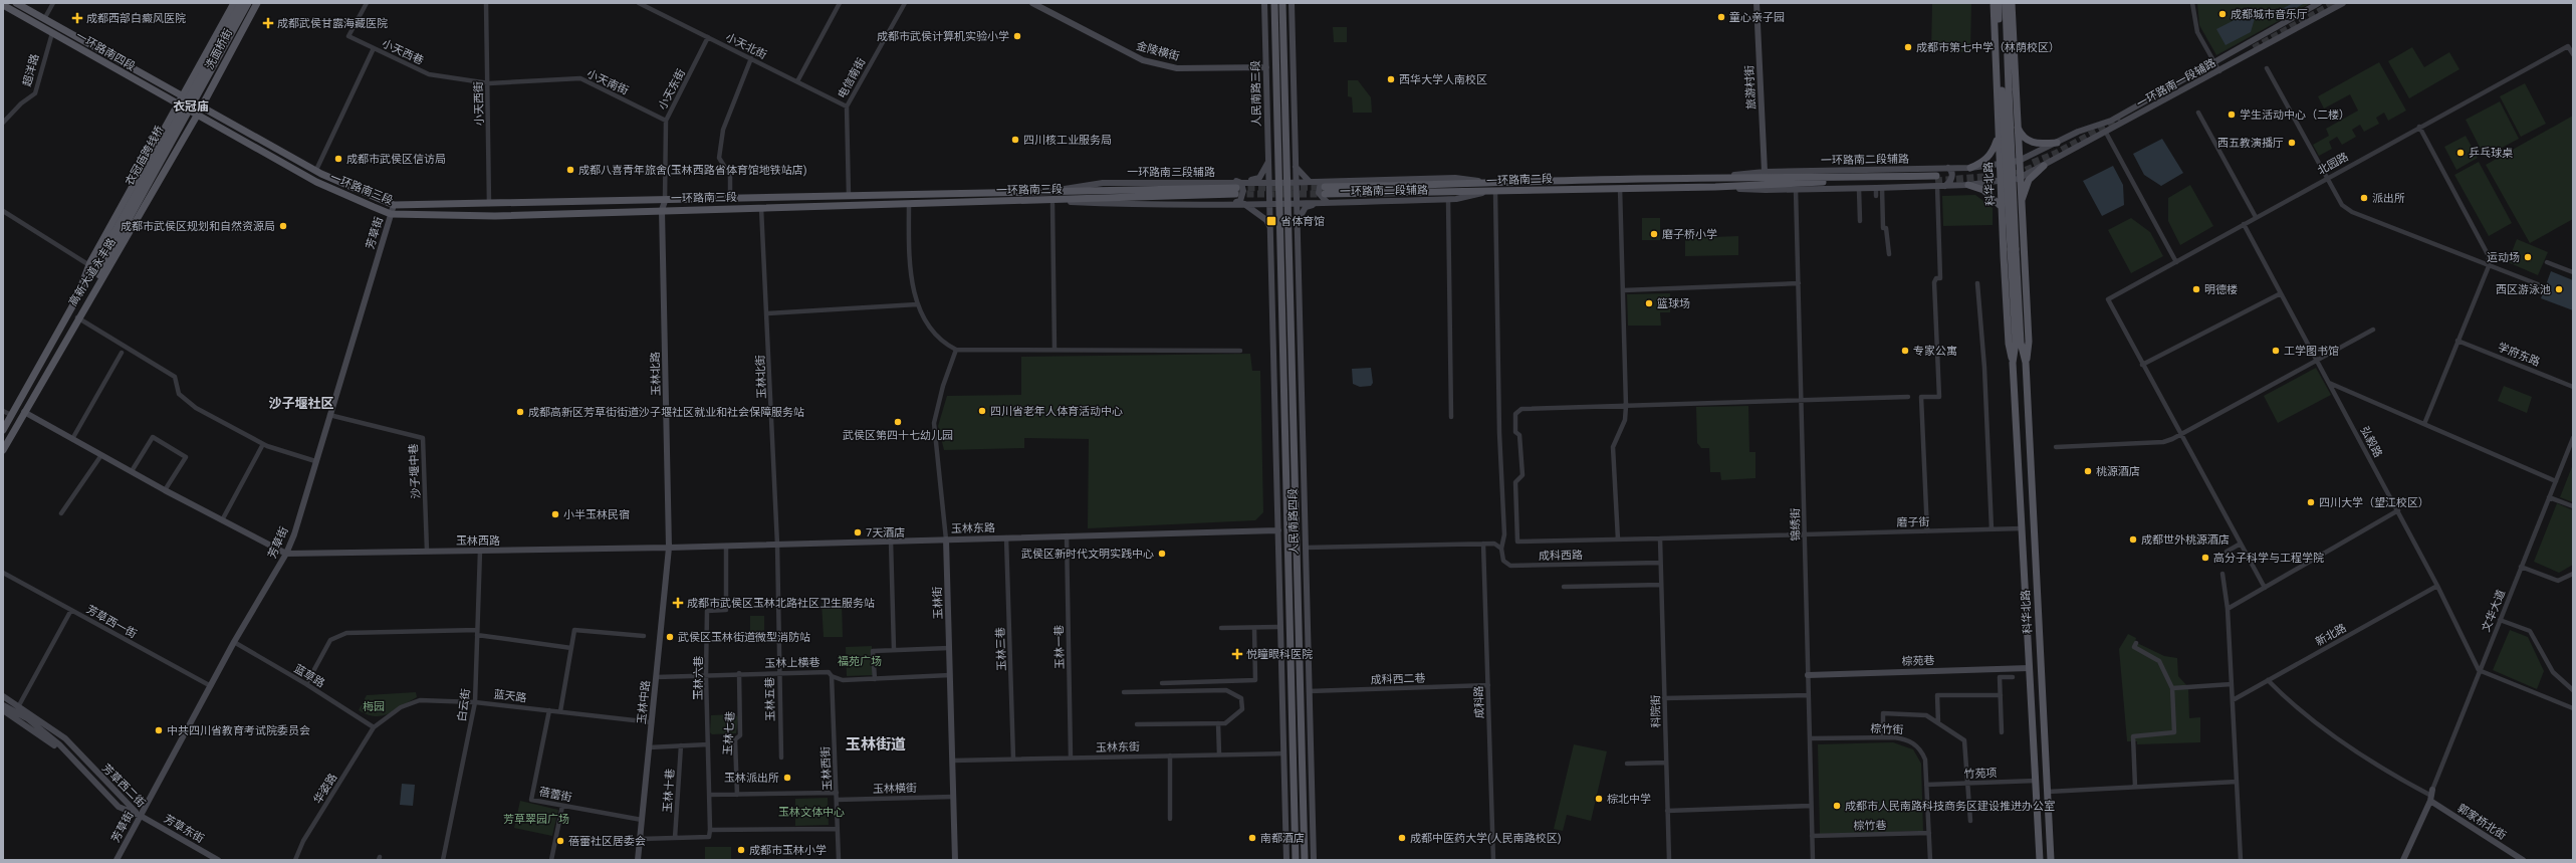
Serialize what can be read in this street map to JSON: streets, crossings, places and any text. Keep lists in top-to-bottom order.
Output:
{
  "streets": {
    "main road": [
      "洗面桥街",
      "一环路南四段",
      "人民南路三段",
      "衣冠庙跨线桥",
      "一环路南二段",
      "科华北路",
      "一环路南三段",
      "高新大道永丰路",
      "人民南路四段"
    ],
    "street": [
      "小天北街",
      "金陵横街",
      "小天西巷",
      "超洋路",
      "电信南街",
      "小天南街",
      "一环路南一段辅路",
      "旅游村街",
      "小天东街",
      "小天西街",
      "一环路南二段辅路",
      "北园路",
      "芳草街",
      "学府东路",
      "玉林北路",
      "玉林北街",
      "弘毅路",
      "沙子堰中巷",
      "磨子街",
      "锦绣街",
      "玉林东路",
      "玉林西路",
      "成科西路",
      "玉林街",
      "文华大道",
      "芳草西一街",
      "新北路",
      "玉林一巷",
      "玉林三巷",
      "棕苑巷",
      "玉林上横巷",
      "蓝草路",
      "玉林六巷",
      "成科西二巷",
      "蓝天路",
      "玉林五巷",
      "玉林中路",
      "成科路",
      "白云街",
      "科院街",
      "棕竹街",
      "玉林七巷",
      "玉林东街",
      "玉林西街",
      "竹苑项",
      "芳草西二街",
      "华姿路",
      "玉林横街",
      "玉林十巷",
      "蓓蕾街",
      "郭家桥北街",
      "棕竹巷",
      "芳草东街"
    ]
  },
  "crossings": [
    ["小天北街", "电信南街"],
    ["小天北街", "小天东街"],
    ["洗面桥街", "一环路南四段"],
    ["洗面桥街", "一环路南三段"],
    ["洗面桥街", "高新大道永丰路"],
    ["一环路南四段", "超洋路"],
    ["一环路南四段", "一环路南三段"],
    ["一环路南四段", "高新大道永丰路"],
    ["金陵横街", "人民南路三段"],
    ["小天西巷", "小天南街"],
    ["小天西巷", "小天西街"],
    ["电信南街", "一环路南三段"],
    ["小天南街", "小天东街"],
    ["小天南街", "小天西街"],
    ["一环路南一段辅路", "一环路南二段辅路"],
    ["一环路南一段辅路", "科华北路"],
    ["旅游村街", "一环路南二段辅路"],
    ["小天东街", "一环路南三段"],
    ["小天东街", "玉林北路"],
    ["人民南路三段", "人民南路四段"],
    ["小天西街", "一环路南三段"],
    ["衣冠庙跨线桥", "高新大道永丰路"],
    ["一环路南二段辅路", "一环路南二段"],
    ["一环路南二段辅路", "科华北路"],
    ["一环路南二段辅路", "人民南路四段"],
    ["北园路", "弘毅路"],
    ["科华北路", "磨子街"],
    ["科华北路", "棕苑巷"],
    ["科华北路", "竹苑项"],
    ["一环路南三段", "芳草街"],
    ["一环路南三段", "高新大道永丰路"],
    ["一环路南三段", "玉林北路"],
    ["一环路南三段", "玉林北街"],
    ["芳草街", "沙子堰中巷"],
    ["芳草街", "玉林西路"],
    ["芳草街", "芳草西一街"],
    ["芳草街", "蓝草路"],
    ["芳草街", "芳草西二街"],
    ["芳草街", "芳草东街"],
    ["玉林北路", "玉林东路"],
    ["玉林北路", "玉林西路"],
    ["玉林北路", "玉林中路"],
    ["玉林北街", "玉林东路"],
    ["玉林北街", "玉林五巷"],
    ["弘毅路", "文华大道"],
    ["弘毅路", "新北路"],
    ["沙子堰中巷", "玉林西路"],
    ["人民南路四段", "玉林东路"],
    ["人民南路四段", "成科西二巷"],
    ["人民南路四段", "玉林东街"],
    ["磨子街", "锦绣街"],
    ["锦绣街", "棕苑巷"],
    ["锦绣街", "棕竹街"],
    ["锦绣街", "棕竹巷"],
    ["玉林东路", "玉林西路"],
    ["玉林东路", "玉林街"],
    ["玉林东路", "玉林一巷"],
    ["玉林东路", "玉林三巷"],
    ["玉林东路", "玉林六巷"],
    ["玉林东路", "玉林五巷"],
    ["玉林东路", "玉林中路"],
    ["玉林西路", "玉林中路"],
    ["玉林西路", "白云街"],
    ["成科西路", "科院街"],
    ["玉林街", "玉林上横巷"],
    ["玉林街", "玉林东街"],
    ["玉林街", "玉林横街"],
    ["文华大道", "郭家桥北街"],
    ["玉林一巷", "玉林东街"],
    ["玉林三巷", "玉林东街"],
    ["玉林上横巷", "玉林六巷"],
    ["玉林上横巷", "玉林五巷"],
    ["玉林上横巷", "玉林中路"],
    ["玉林上横巷", "玉林七巷"],
    ["玉林上横巷", "玉林西街"],
    ["蓝草路", "蓝天路"],
    ["蓝草路", "华姿路"],
    ["成科西二巷", "成科路"],
    ["蓝天路", "玉林中路"],
    ["蓝天路", "白云街"],
    ["蓝天路", "华姿路"],
    ["蓝天路", "蓓蕾街"],
    ["玉林中路", "蓓蕾街"],
    ["棕竹街", "竹苑项"],
    ["棕竹街", "棕竹巷"],
    ["玉林西街", "玉林横街"],
    ["芳草西二街", "芳草东街"]
  ],
  "districts": ["衣冠庙", "沙子堰社区", "玉林街道"],
  "parks": [
    "福苑广场",
    "梅园",
    "玉林文体中心",
    "芳草翠园广场"
  ],
  "places": {
    "other": [
      "成都城市音乐厅",
      "童心亲子园",
      "成都市武侯计算机实验小学",
      "成都市第七中学（林荫校区）",
      "西华大学人南校区",
      "学生活动中心（二楼）",
      "四川核工业服务局",
      "西五教演播厅",
      "乒乓球桌",
      "成都市武侯区信访局",
      "成都八喜青年旅舍(玉林西路省体育馆地铁站店)",
      "派出所",
      "成都市武侯区规划和自然资源局",
      "磨子桥小学",
      "运动场",
      "明德楼",
      "西区游泳池",
      "篮球场",
      "专家公寓",
      "工学图书馆",
      "四川省老年人体育活动中心",
      "成都高新区芳草街街道沙子堰社区就业和社会保障服务站",
      "武侯区第四十七幼儿园",
      "桃源酒店",
      "四川大学（望江校区）",
      "小半玉林民宿",
      "7天酒店",
      "成都世外桃源酒店",
      "武侯区新时代文明实践中心",
      "高分子科学与工程学院",
      "武侯区玉林街道微型消防站",
      "中共四川省教育考试院委员会",
      "玉林派出所",
      "棕北中学",
      "成都市人民南路科技商务区建设推进办公室",
      "南都酒店",
      "成都中医药大学(人民南路校区)",
      "蓓蕾社区居委会",
      "成都市玉林小学"
    ],
    "health": [
      "成都西部白癜风医院",
      "成都武侯甘露海藏医院",
      "成都市武侯区玉林北路社区卫生服务站",
      "悦瞳眼科医院"
    ],
    "transit": ["省体育馆"]
  }
}
